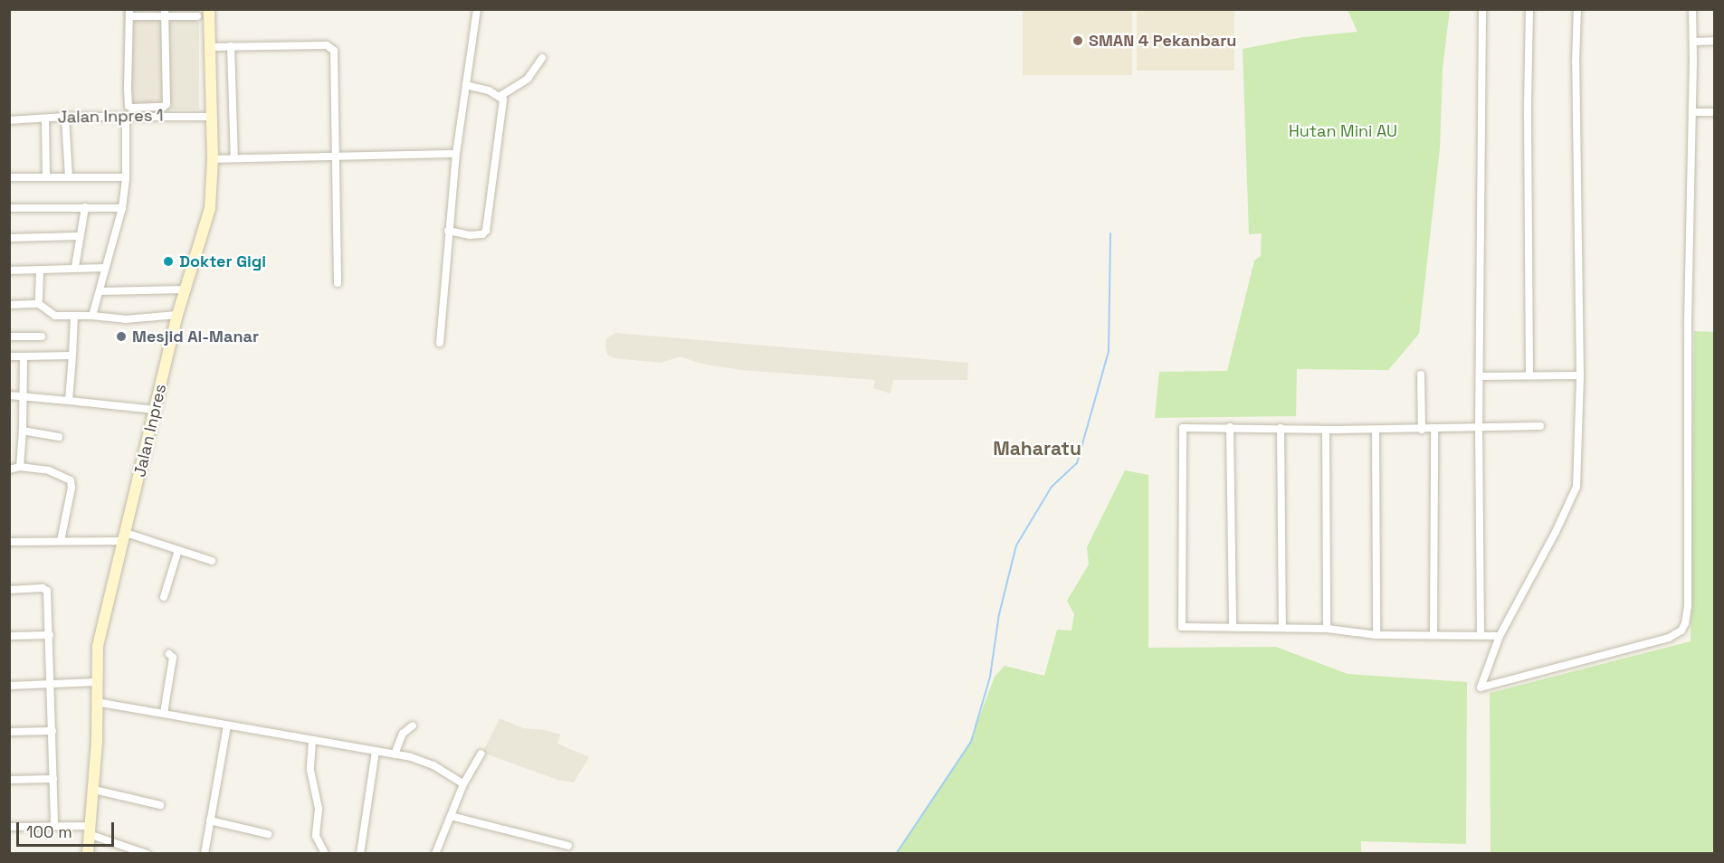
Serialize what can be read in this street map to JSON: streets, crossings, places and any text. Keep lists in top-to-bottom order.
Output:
{
  "streets": {
    "main road": ["Jalan Inpres"],
    "street": ["Jalan Inpres 1"]
  },
  "crossings": [
    ["Jalan Inpres 1", "Jalan Inpres"]
  ],
  "districts": ["Maharatu"],
  "parks": ["Hutan Mini AU"],
  "places": ["SMAN 4 Pekanbaru", "Dokter Gigi", "Mesjid Al-Manar"],
  "scale_bar": "100 m"
}
